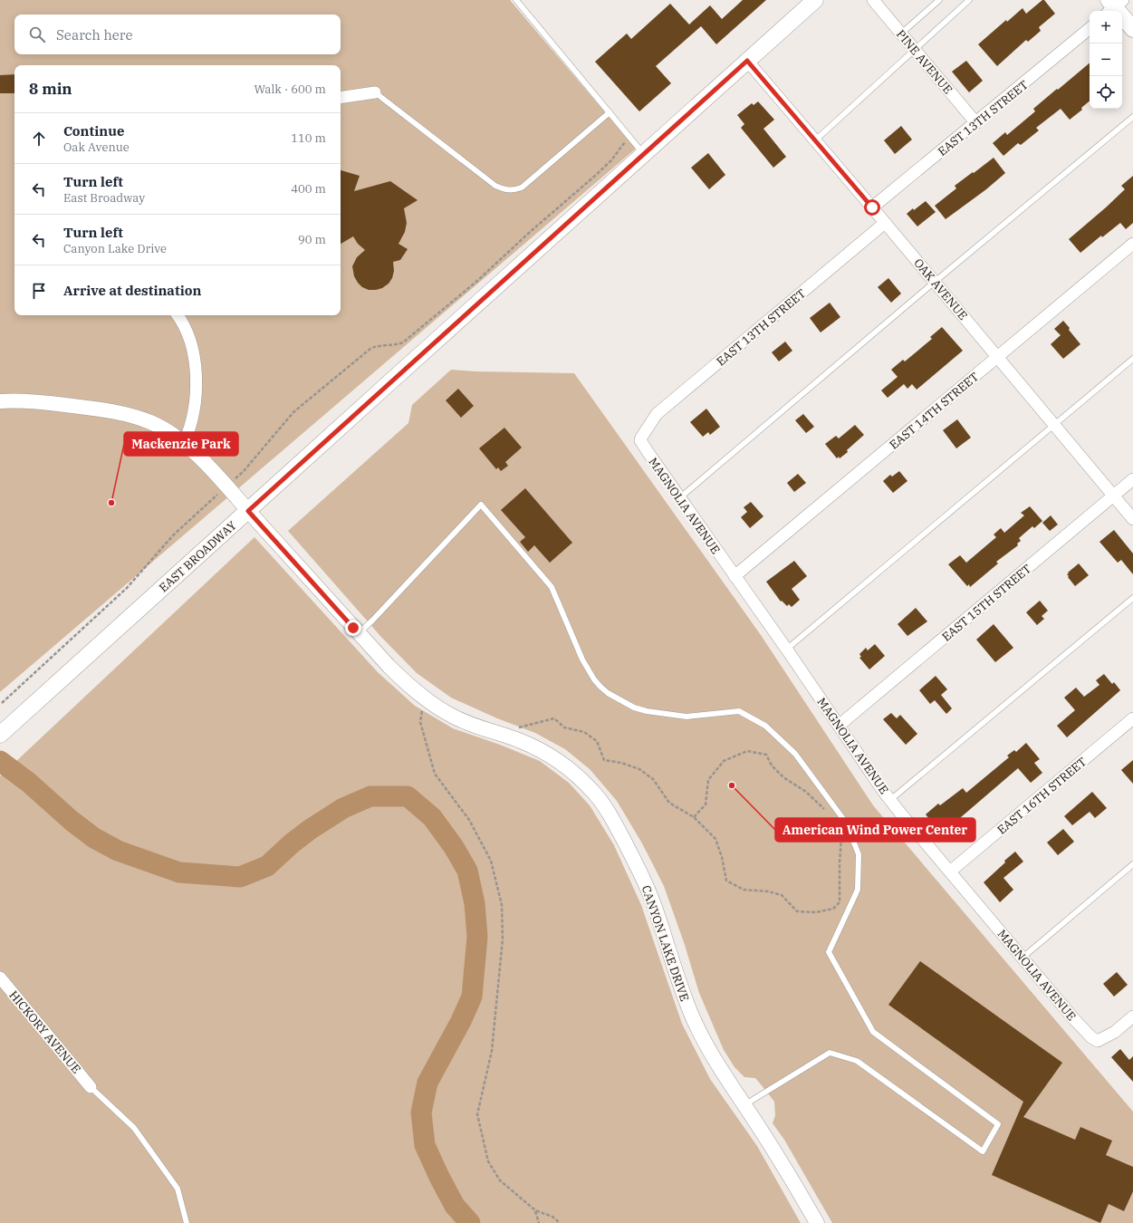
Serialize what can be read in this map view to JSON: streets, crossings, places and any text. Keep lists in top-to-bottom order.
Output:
{
  "streets": {
    "main road": ["EAST BROADWAY"],
    "street": [
      "PINE AVENUE",
      "EAST 13TH STREET",
      "OAK AVENUE",
      "EAST 14TH STREET",
      "MAGNOLIA AVENUE",
      "EAST 15TH STREET",
      "EAST 16TH STREET",
      "CANYON LAKE DRIVE",
      "HICKORY AVENUE"
    ]
  },
  "crossings": [
    ["PINE AVENUE", "EAST 13TH STREET"],
    ["EAST 13TH STREET", "OAK AVENUE"],
    ["EAST 13TH STREET", "MAGNOLIA AVENUE"],
    ["OAK AVENUE", "EAST 14TH STREET"],
    ["OAK AVENUE", "EAST BROADWAY"],
    ["OAK AVENUE", "EAST 15TH STREET"],
    ["EAST 14TH STREET", "MAGNOLIA AVENUE"],
    ["MAGNOLIA AVENUE", "EAST 15TH STREET"],
    ["MAGNOLIA AVENUE", "EAST 16TH STREET"],
    ["EAST BROADWAY", "CANYON LAKE DRIVE"]
  ],
  "places": ["Mackenzie Park", "American Wind Power Center"],
  "page": {
    "map_buttons": ["+", "−"],
    "search": "Search here",
    "heading": ["8 min", "Walk · 600 m"],
    "list": [
      ["Continue", "Oak Avenue", "110 m"],
      ["Turn left", "East Broadway", "400 m"],
      ["Turn left", "Canyon Lake Drive", "90 m"],
      "Arrive at destination"
    ]
  }
}
